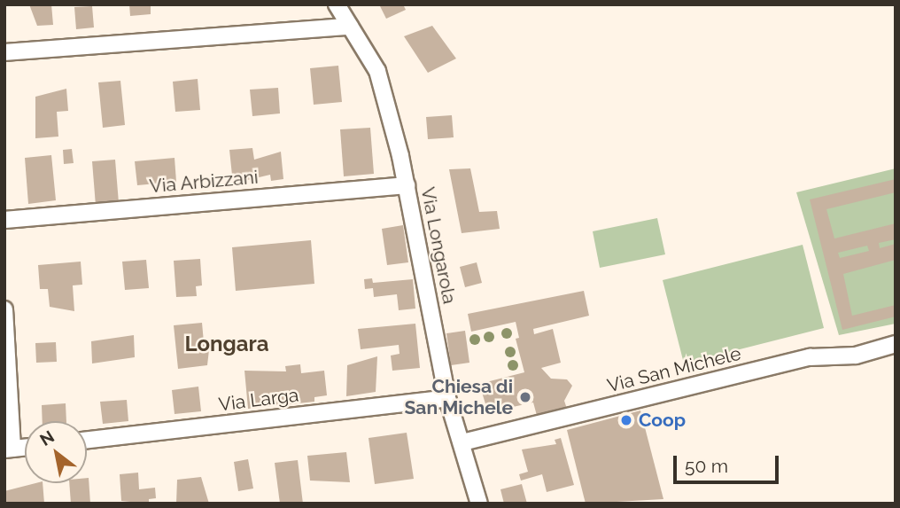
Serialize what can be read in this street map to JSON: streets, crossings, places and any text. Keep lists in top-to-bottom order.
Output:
{
  "streets": {
    "street": [
      "Via Arbizzani",
      "Via Longarola",
      "Via San Michele",
      "Via Larga"
    ]
  },
  "crossings": [
    ["Via Arbizzani", "Via Longarola"],
    ["Via Longarola", "Via San Michele"],
    ["Via Longarola", "Via Larga"]
  ],
  "districts": ["Longara"],
  "places": ["Chiesa di San Michele", "Coop"],
  "scale_bar": "50 m",
  "north": "top left"
}
